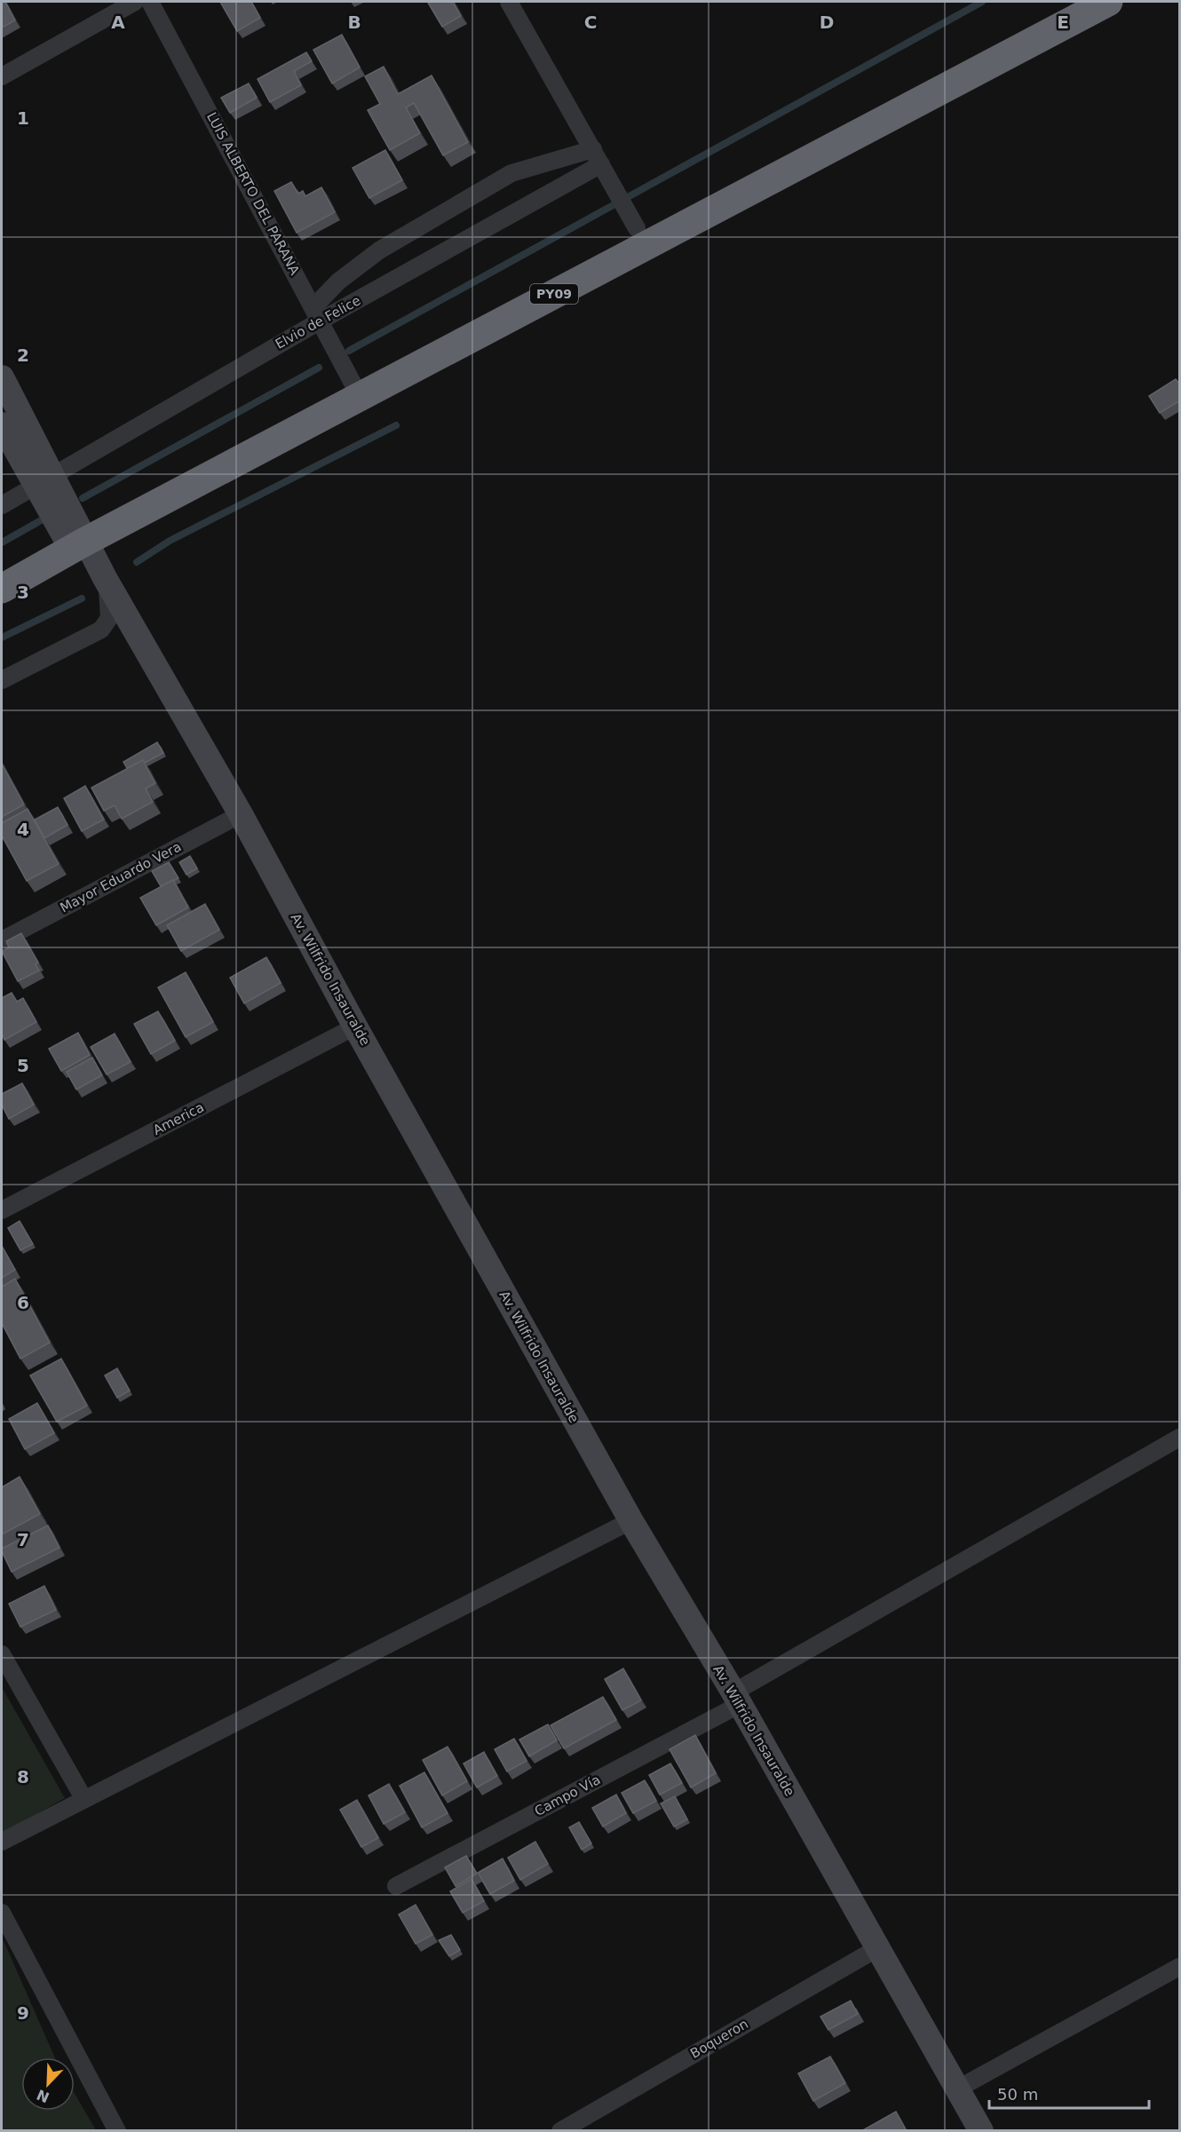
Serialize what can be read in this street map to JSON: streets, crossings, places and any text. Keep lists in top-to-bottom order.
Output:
{
  "streets": {
    "highway": ["PY09"],
    "street": [
      "LUIS ALBERTO DEL PARANA",
      "Elvio de Felice",
      "Mayor Eduardo Vera",
      "Av. Wilfrido Insauralde",
      "America",
      "Campo Vía",
      "Boqueron"
    ]
  },
  "crossings": [
    ["LUIS ALBERTO DEL PARANA", "PY09"],
    ["LUIS ALBERTO DEL PARANA", "Elvio de Felice"],
    ["PY09", "Av. Wilfrido Insauralde"],
    ["Mayor Eduardo Vera", "Av. Wilfrido Insauralde"],
    ["Av. Wilfrido Insauralde", "America"],
    ["Av. Wilfrido Insauralde", "Campo Vía"],
    ["Av. Wilfrido Insauralde", "Boqueron"]
  ],
  "scale_bar": "50 m",
  "north": "bottom left",
  "grid": {
    "columns": [
      "A",
      "B",
      "C",
      "D",
      "E"
    ],
    "rows": [
      "1",
      "2",
      "3",
      "4",
      "5",
      "6",
      "7",
      "8",
      "9"
    ]
  }
}
